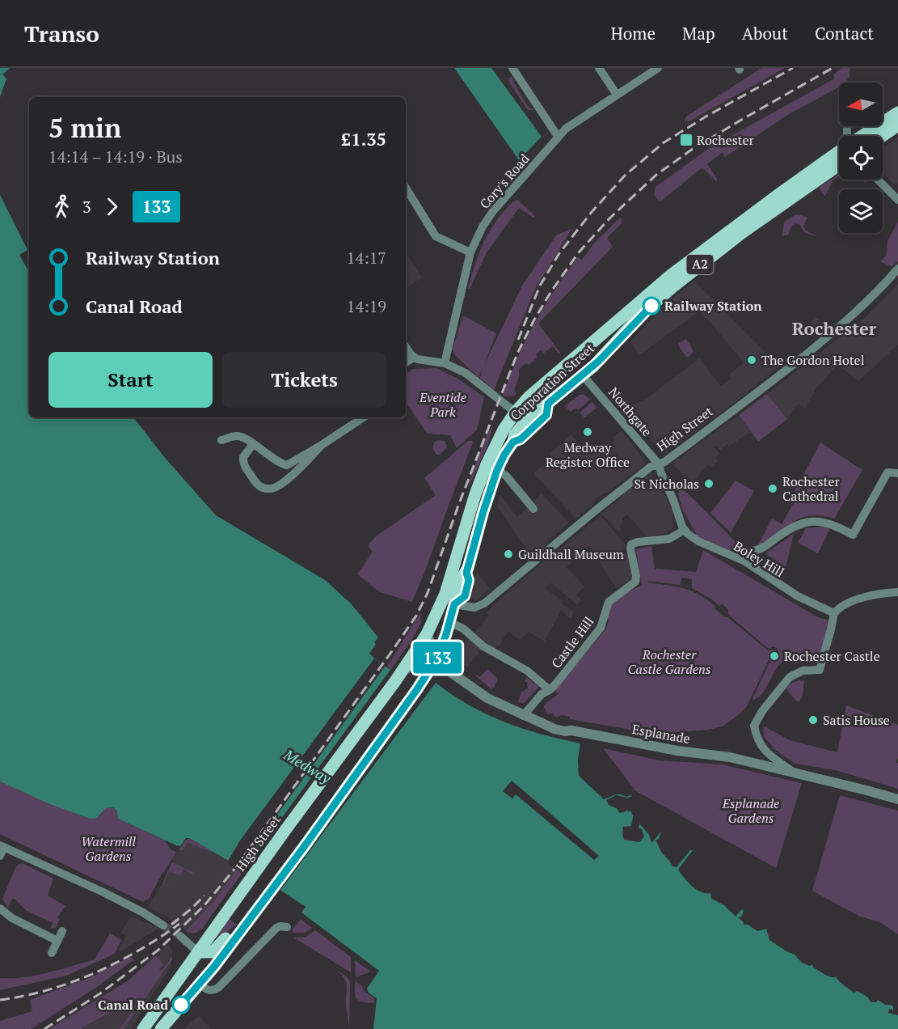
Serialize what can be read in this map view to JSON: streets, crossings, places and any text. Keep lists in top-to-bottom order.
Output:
{
  "streets": {
    "main road": ["A2", "Corporation Street", "High Street"],
    "street": [
      "Cory's Road",
      "Northgate",
      "Boley Hill",
      "Castle Hill",
      "Esplanade"
    ]
  },
  "crossings": [
    ["A2", "Corporation Street"],
    ["A2", "High Street"],
    ["A2", "Esplanade"],
    ["Corporation Street", "Northgate"],
    ["Corporation Street", "High Street"],
    ["Corporation Street", "Esplanade"],
    ["Northgate", "High Street"],
    ["Boley Hill", "Castle Hill"],
    ["Castle Hill", "Esplanade"]
  ],
  "districts": ["Rochester"],
  "water": ["Medway"],
  "parks": [
    "Eventide Park",
    "Rochester Castle Gardens",
    "Esplanade Gardens",
    "Watermill Gardens"
  ],
  "places": {
    "transit": ["Rochester"],
    "other": [
      "Railway Station",
      "The Gordon Hotel",
      "Medway Register Office",
      "St Nicholas",
      "Rochester Cathedral",
      "Guildhall Museum",
      "Rochester Castle",
      "Satis House",
      "Canal Road"
    ]
  },
  "lines": ["bus line 133"],
  "north": "left",
  "page": {
    "header": "Transo",
    "nav": [
      "Home",
      "Map",
      "About",
      "Contact"
    ],
    "on_map": "133",
    "heading": ["5 min", "14:14 – 14:19 · Bus", "£1.35"],
    "legs": ["3", "133"],
    "list": [
      {
        "name": "Railway Station",
        "value": "14:17"
      },
      {
        "name": "Canal Road",
        "value": "14:19"
      }
    ],
    "buttons": ["Start", "Tickets"]
  }
}
